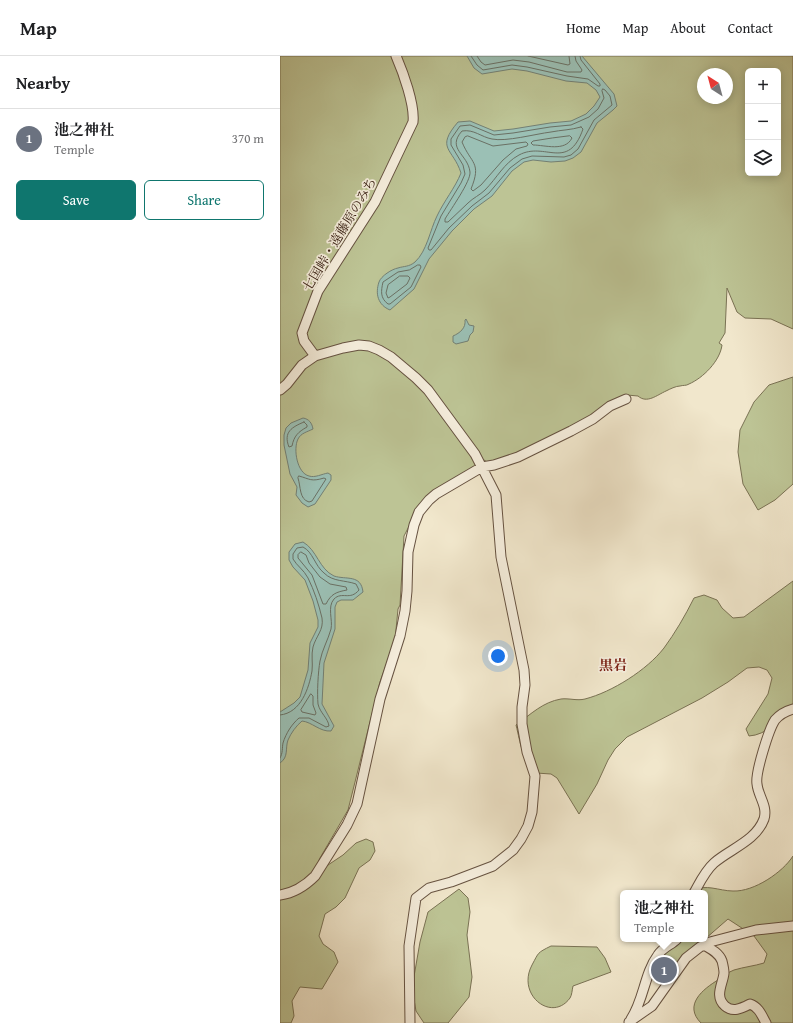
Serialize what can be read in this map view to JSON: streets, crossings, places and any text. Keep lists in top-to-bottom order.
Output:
{
  "streets": {
    "street": ["七国峠・遠藤原のみち"]
  },
  "districts": ["黒岩"],
  "north": "top left",
  "page": {
    "header": "Map",
    "nav": [
      "Home",
      "Map",
      "About",
      "Contact"
    ],
    "heading": "Nearby",
    "map_buttons": ["+", "−"],
    "list": [
      {
        "mark": "1",
        "name": "池之神社",
        "note": "Temple",
        "value": "370 m"
      }
    ],
    "buttons": ["Save", "Share"],
    "popup": ["池之神社", "Temple"],
    "pins": "1"
  }
}
